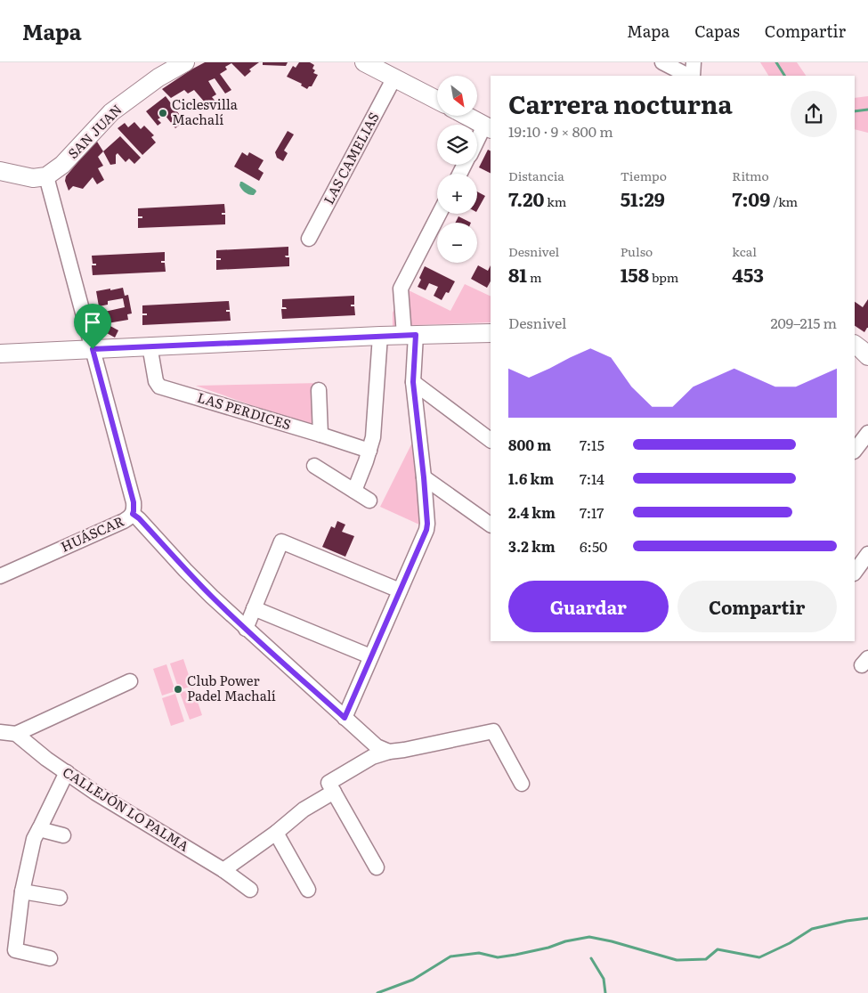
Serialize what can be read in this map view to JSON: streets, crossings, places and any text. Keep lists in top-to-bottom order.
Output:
{
  "streets": {
    "main road": ["SAN JUAN"],
    "street": [
      "LAS CAMELIAS",
      "LAS PERDICES",
      "HUÁSCAR",
      "CALLEJÓN LO PALMA"
    ]
  },
  "crossings": [
    ["SAN JUAN", "HUÁSCAR"]
  ],
  "places": ["Ciclesvilla Machalí", "Club Power Padel Machalí"],
  "north": "bottom right",
  "page": {
    "header": "Mapa",
    "nav": ["Mapa", "Capas", "Compartir"],
    "map_buttons": ["+", "−"],
    "heading": ["Carrera nocturna", "19:10 · 9 × 800 m"],
    "stats": [
      ["Distancia", "7.20 km"],
      ["Tiempo", "51:29"],
      ["Ritmo", "7:09 /km"],
      ["Desnivel", "81 m"],
      ["Pulso", "158 bpm"],
      ["kcal", "453"]
    ],
    "chart": ["Desnivel", "209–215 m"],
    "list": [
      {
        "name": "800 m",
        "note": "7:15"
      },
      {
        "name": "1.6 km",
        "note": "7:14"
      },
      {
        "name": "2.4 km",
        "note": "7:17"
      },
      {
        "name": "3.2 km",
        "note": "6:50"
      }
    ],
    "buttons": ["Guardar", "Compartir"]
  }
}
